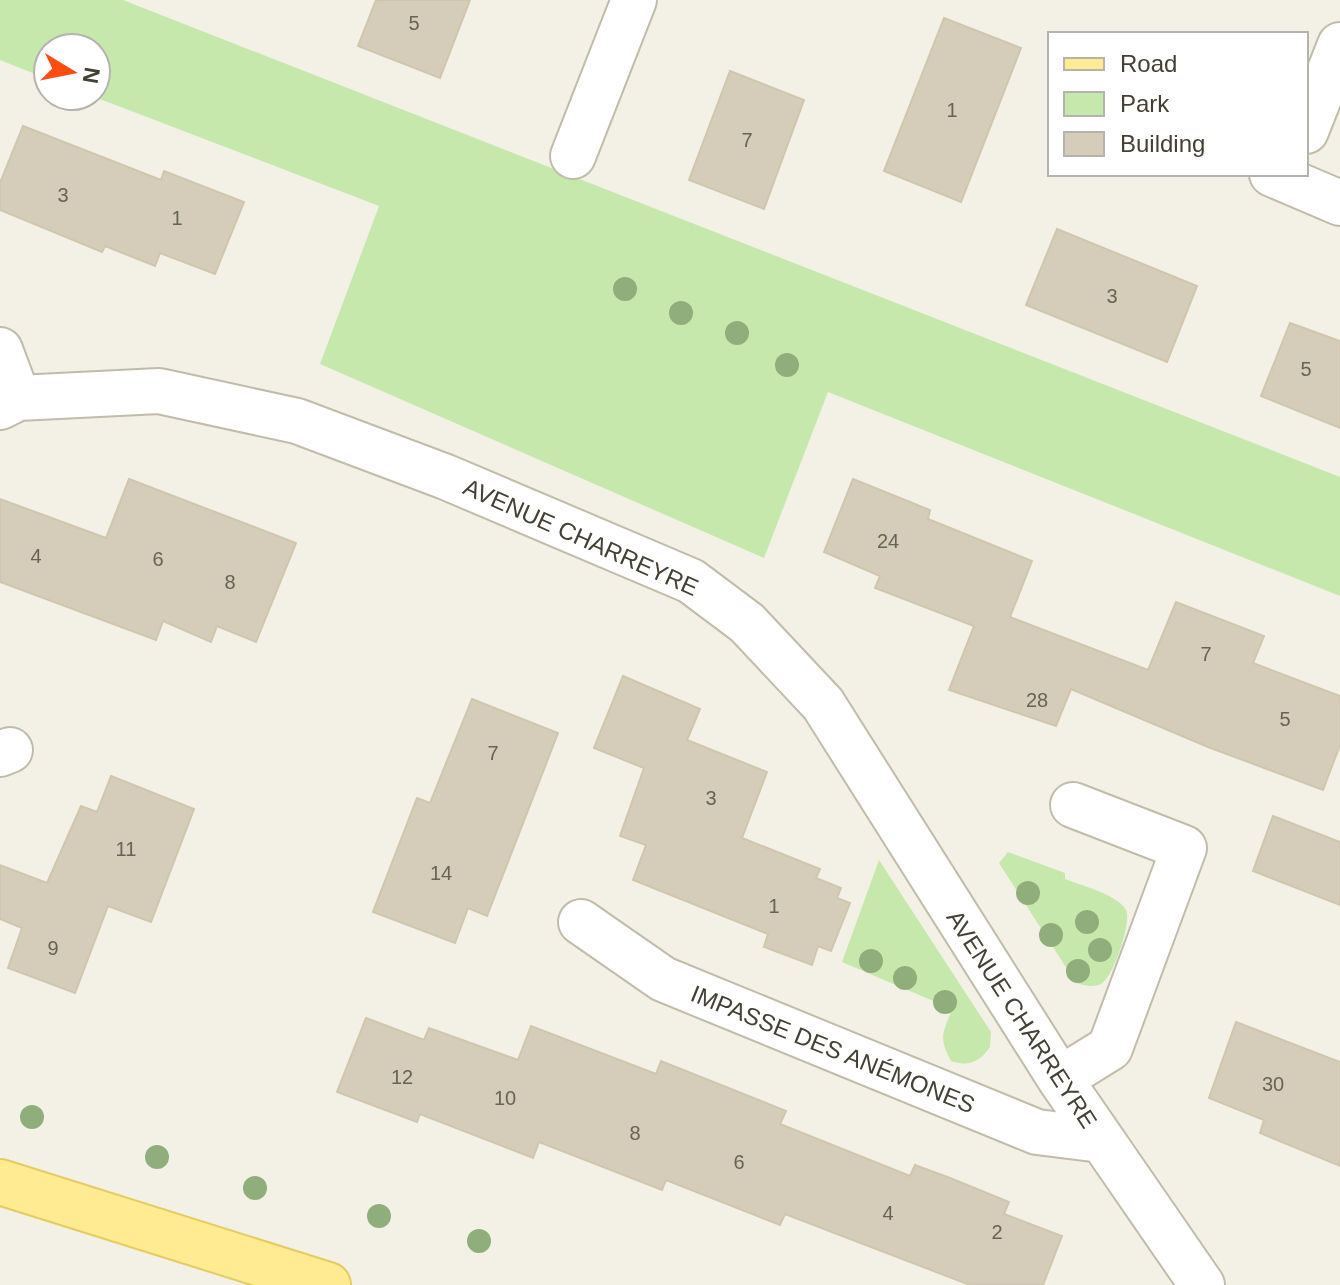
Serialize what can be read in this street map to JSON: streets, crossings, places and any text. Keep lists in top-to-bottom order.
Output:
{
  "streets": {
    "street": ["AVENUE CHARREYRE", "IMPASSE DES ANÉMONES"]
  },
  "crossings": [
    ["AVENUE CHARREYRE", "IMPASSE DES ANÉMONES"]
  ],
  "house_numbers": [
    "5",
    "1",
    "7",
    "3",
    "1",
    "3",
    "5",
    "24",
    "4",
    "6",
    "8",
    "7",
    "28",
    "5",
    "7",
    "3",
    "11",
    "14",
    "1",
    "9",
    "12",
    "30",
    "10",
    "8",
    "6",
    "4",
    "2"
  ],
  "legend": ["Road", "Park", "Building"],
  "north": "right"
}
